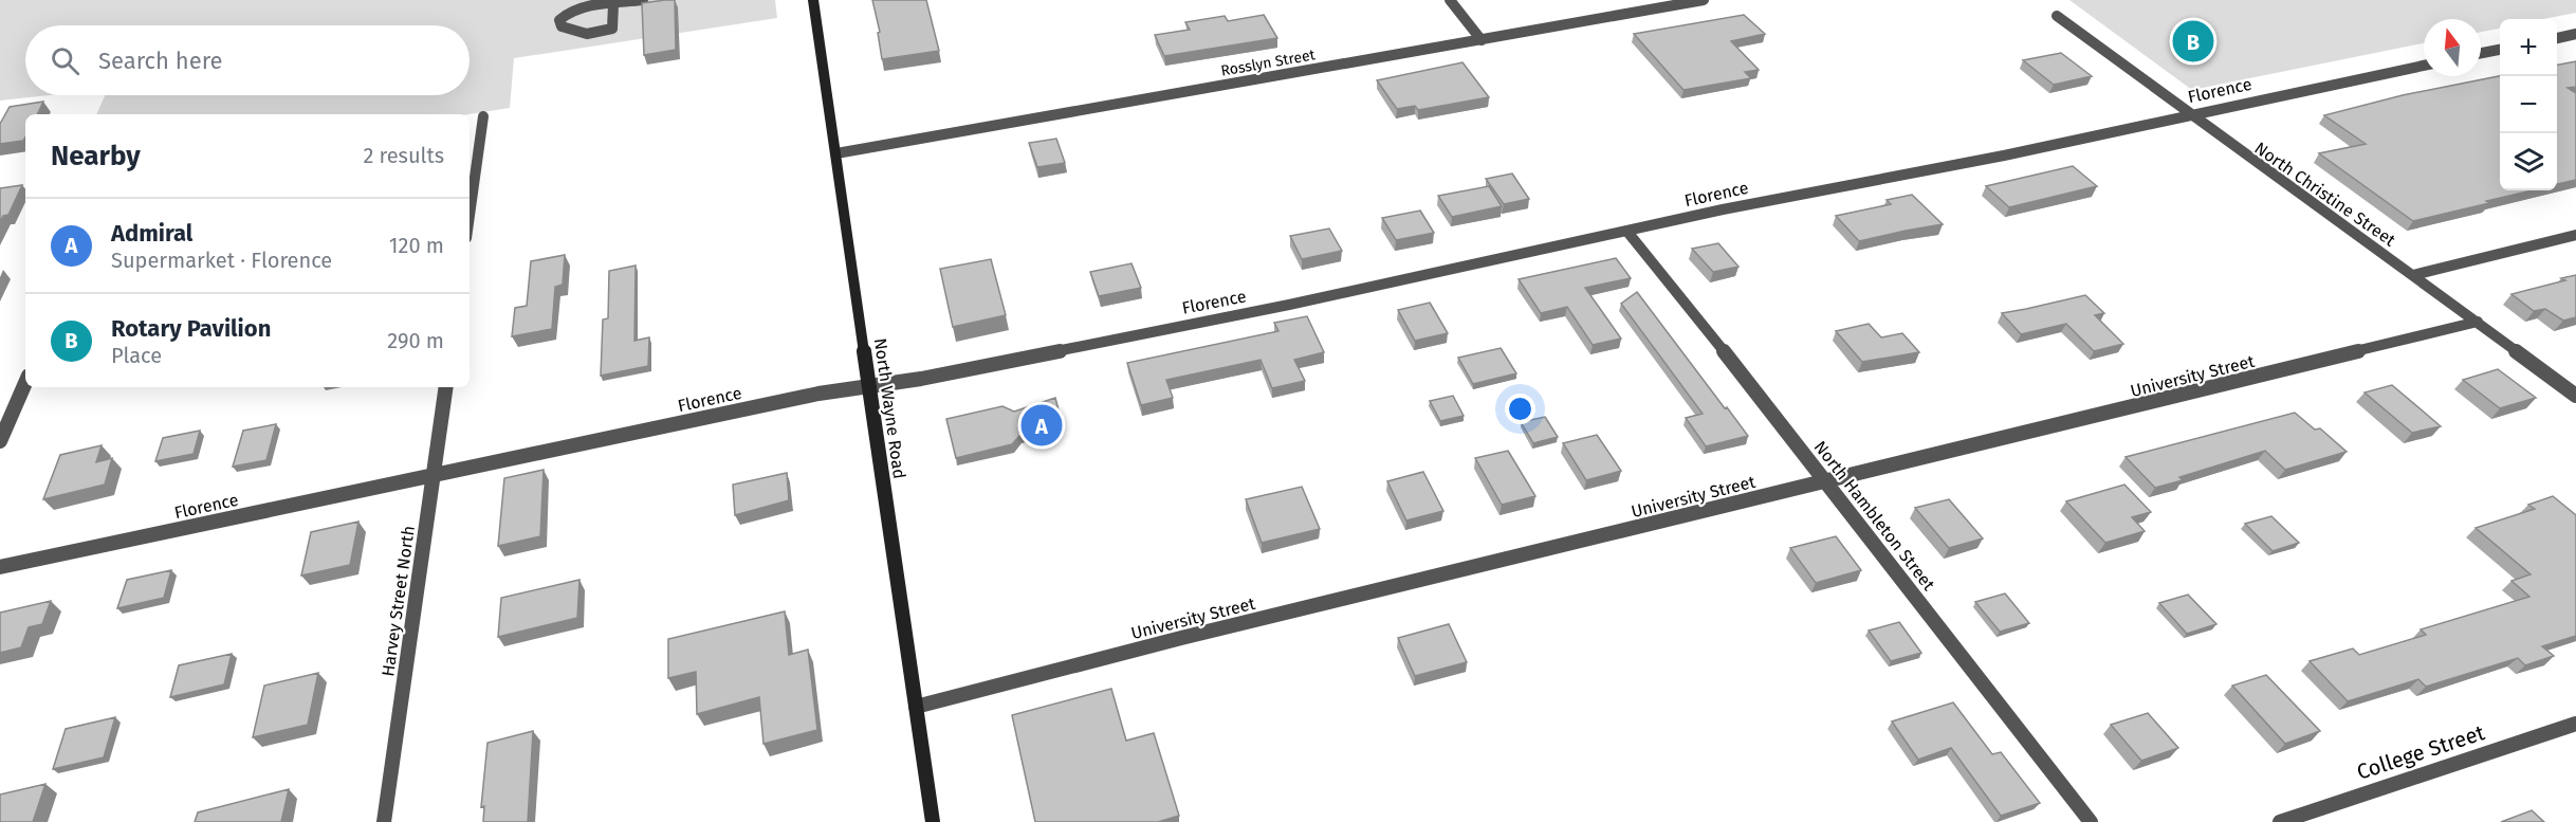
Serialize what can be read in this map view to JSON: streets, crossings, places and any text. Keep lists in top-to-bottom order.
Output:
{
  "streets": {
    "main road": ["North Wayne Road"],
    "street": [
      "Rosslyn Street",
      "Florence",
      "North Christine Street",
      "University Street",
      "North Hambleton Street",
      "Harvey Street North",
      "College Street"
    ]
  },
  "crossings": [
    ["Rosslyn Street", "North Wayne Road"],
    ["Florence", "North Christine Street"],
    ["Florence", "North Wayne Road"],
    ["Florence", "North Hambleton Street"],
    ["Florence", "Harvey Street North"],
    ["North Christine Street", "University Street"],
    ["University Street", "North Wayne Road"],
    ["University Street", "North Hambleton Street"]
  ],
  "north": "top",
  "page": {
    "pins": ["B", "A"],
    "map_buttons": ["+", "−"],
    "search": "Search here",
    "heading": ["Nearby", "2 results"],
    "list": [
      {
        "mark": "A",
        "name": "Admiral",
        "note": "Supermarket · Florence",
        "value": "120 m"
      },
      {
        "mark": "B",
        "name": "Rotary Pavilion",
        "note": "Place",
        "value": "290 m"
      }
    ]
  }
}
